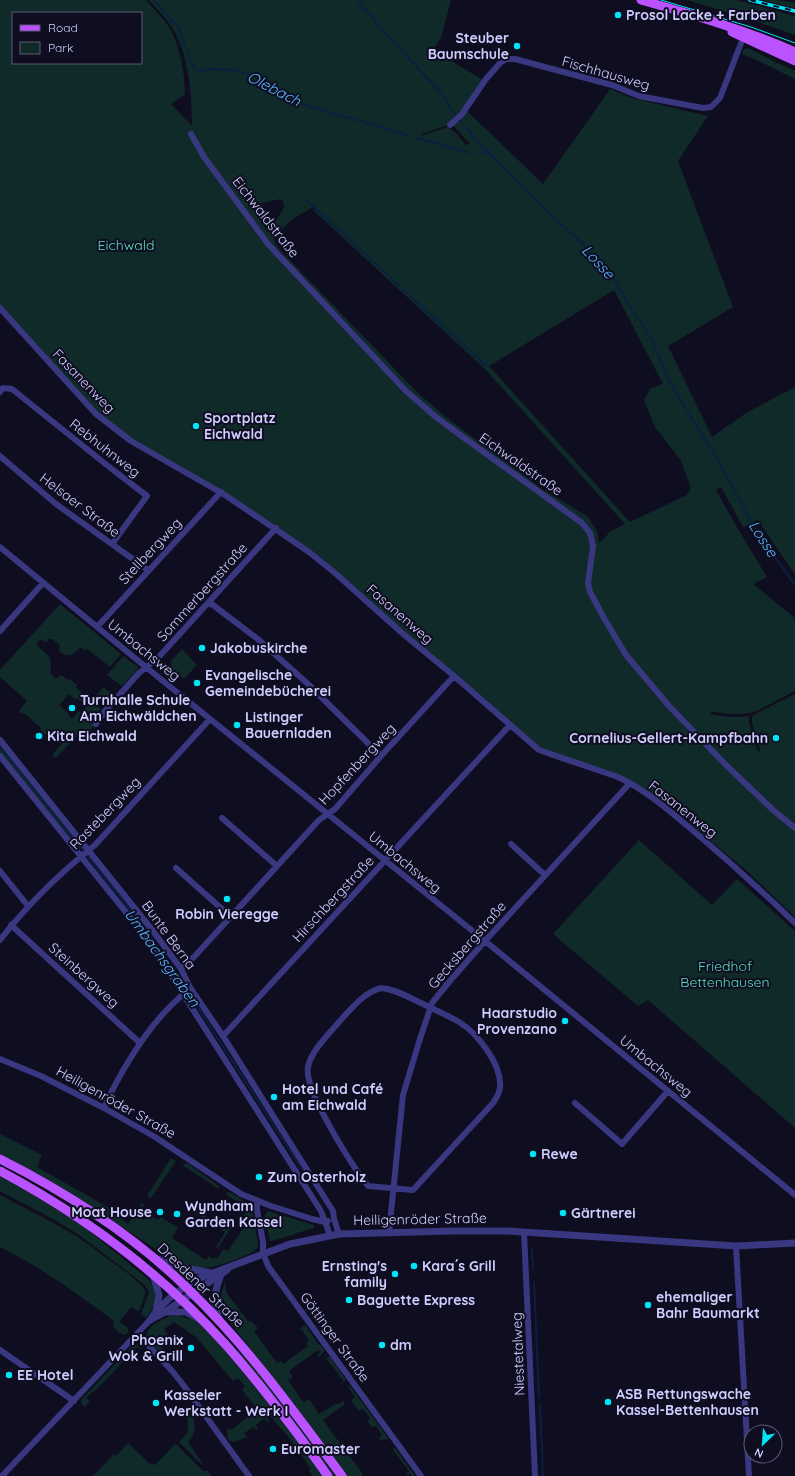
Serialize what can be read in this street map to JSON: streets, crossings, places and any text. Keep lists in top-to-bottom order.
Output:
{
  "streets": {
    "main road": ["Dresdener Straße"],
    "street": [
      "Fischhausweg",
      "Eichwaldstraße",
      "Fasanenweg",
      "Rebhuhnweg",
      "Helsaer Straße",
      "Stellbergweg",
      "Sommerbergstraße",
      "Umbachsweg",
      "Hopfenbergweg",
      "Rastebergweg",
      "Hirschbergstraße",
      "Bunte Berna",
      "Gecksbergstraße",
      "Steinbergweg",
      "Heiligenröder Straße",
      "Göttinger Straße",
      "Niestetalweg"
    ]
  },
  "crossings": [
    ["Fasanenweg", "Stellbergweg"],
    ["Fasanenweg", "Sommerbergstraße"],
    ["Fasanenweg", "Hopfenbergweg"],
    ["Fasanenweg", "Hirschbergstraße"],
    ["Fasanenweg", "Gecksbergstraße"],
    ["Rebhuhnweg", "Helsaer Straße"],
    ["Helsaer Straße", "Stellbergweg"],
    ["Stellbergweg", "Umbachsweg"],
    ["Sommerbergstraße", "Umbachsweg"],
    ["Umbachsweg", "Hopfenbergweg"],
    ["Umbachsweg", "Rastebergweg"],
    ["Umbachsweg", "Hirschbergstraße"],
    ["Umbachsweg", "Gecksbergstraße"],
    ["Hopfenbergweg", "Bunte Berna"],
    ["Rastebergweg", "Bunte Berna"],
    ["Rastebergweg", "Steinbergweg"],
    ["Hirschbergstraße", "Bunte Berna"],
    ["Bunte Berna", "Heiligenröder Straße"],
    ["Gecksbergstraße", "Heiligenröder Straße"],
    ["Heiligenröder Straße", "Göttinger Straße"],
    ["Heiligenröder Straße", "Niestetalweg"]
  ],
  "water": ["Olebach", "Losse", "Umbachsgraben"],
  "parks": ["Eichwald", "Friedhof Bettenhausen"],
  "places": [
    "Prosol Lacke + Farben",
    "Steuber Baumschule",
    "Sportplatz Eichwald",
    "Jakobuskirche",
    "Evangelische Gemeindebücherei",
    "Turnhalle Schule Am Eichwäldchen",
    "Listinger Bauernladen",
    "Kita Eichwald",
    "Cornelius-Gellert-Kampfbahn",
    "Robin Vieregge",
    "Haarstudio Provenzano",
    "Hotel und Café am Eichwald",
    "Rewe",
    "Zum Osterholz",
    "Moat House",
    "Gärtnerei",
    "Wyndham Garden Kassel",
    "Kara´s Grill",
    "Ernsting's family",
    "Baguette Express",
    "ehemaliger Bahr Baumarkt",
    "dm",
    "Phoenix Wok & Grill",
    "EE Hotel",
    "ASB Rettungswache Kassel-Bettenhausen",
    "Kasseler Werkstatt - Werk I",
    "Euromaster"
  ],
  "legend": ["Road", "Park"],
  "north": "bottom left"
}
